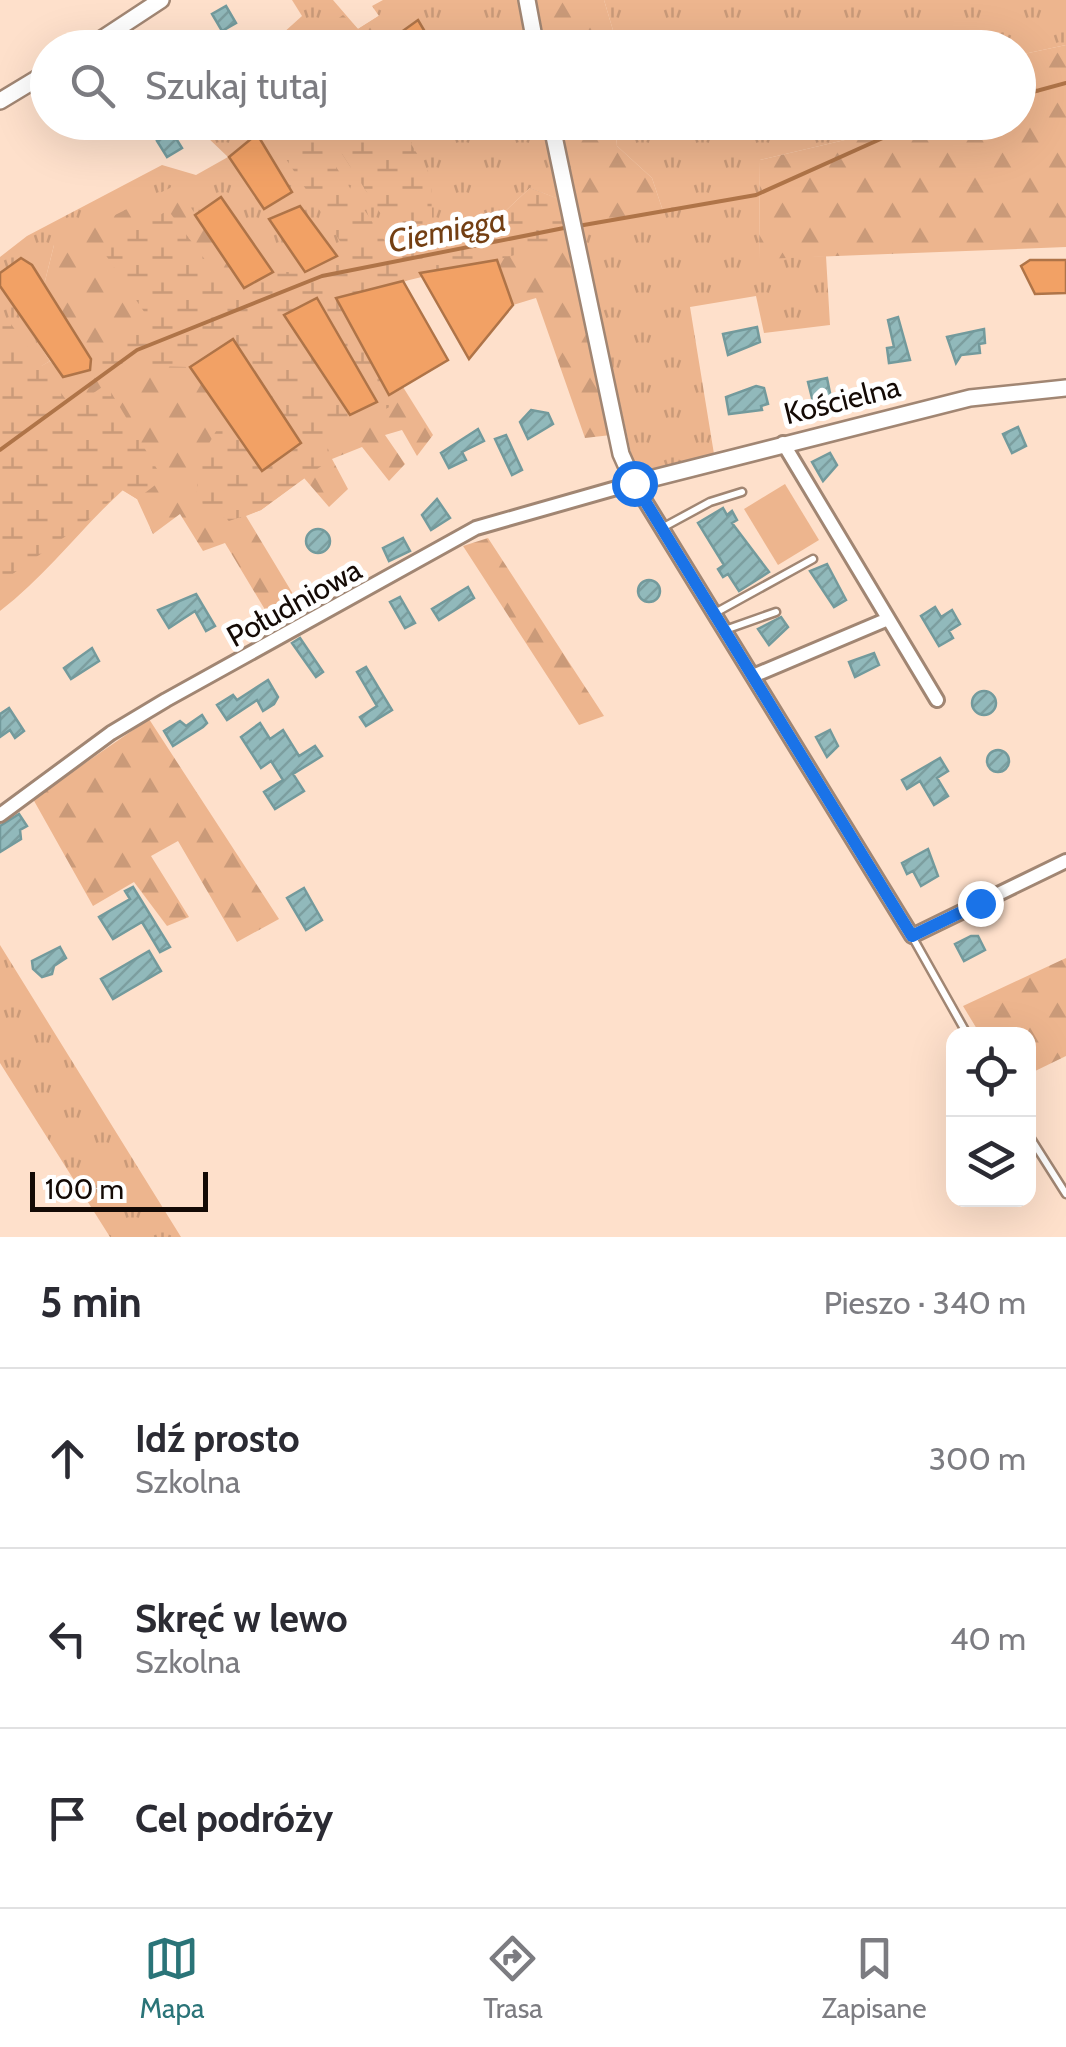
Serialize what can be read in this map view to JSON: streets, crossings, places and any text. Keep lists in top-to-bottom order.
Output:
{
  "streets": {
    "street": ["Kościelna", "Południowa"]
  },
  "crossings": [
    ["Kościelna", "Południowa"]
  ],
  "water": ["Ciemięga"],
  "scale_bar": "100 m",
  "page": {
    "search": "Szukaj tutaj",
    "scale": "100 m",
    "heading": ["5 min", "Pieszo · 340 m"],
    "list": [
      ["Idź prosto", "Szkolna", "300 m"],
      ["Skręć w lewo", "Szkolna", "40 m"],
      "Cel podróży"
    ],
    "nav": ["Mapa", "Trasa", "Zapisane"]
  }
}
